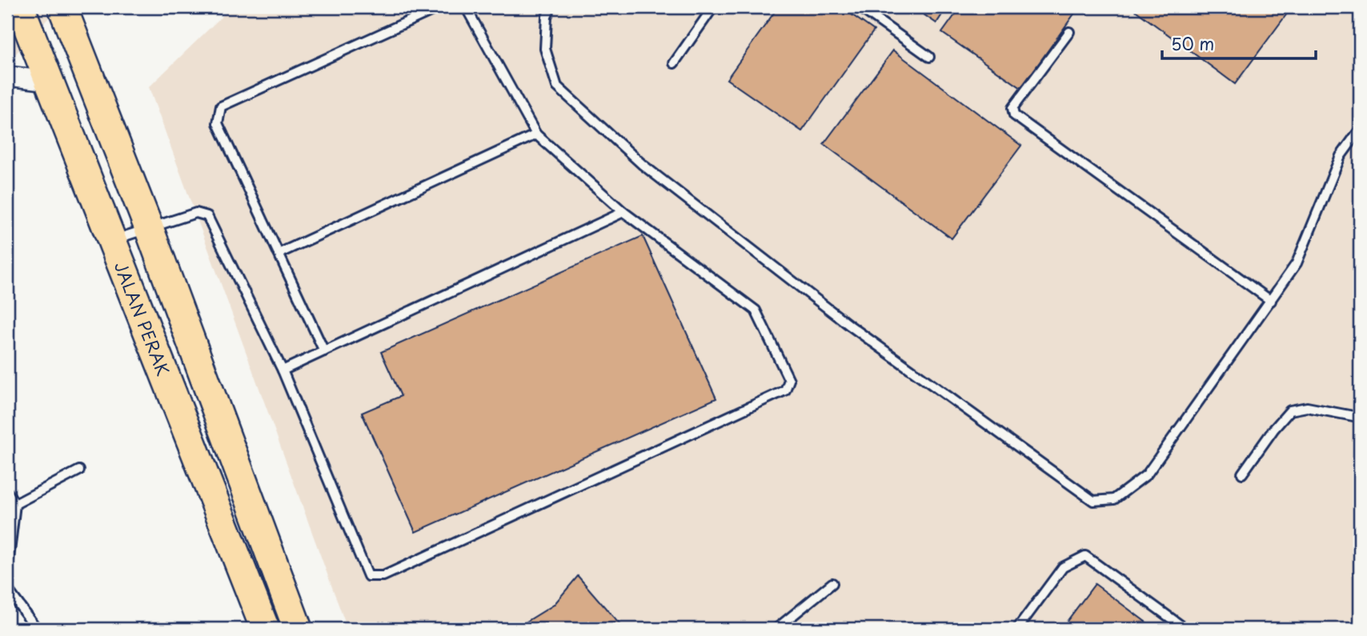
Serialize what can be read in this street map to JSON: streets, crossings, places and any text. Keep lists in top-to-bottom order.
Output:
{
  "streets": {
    "main road": ["JALAN PERAK"]
  },
  "scale_bar": "50 m"
}
